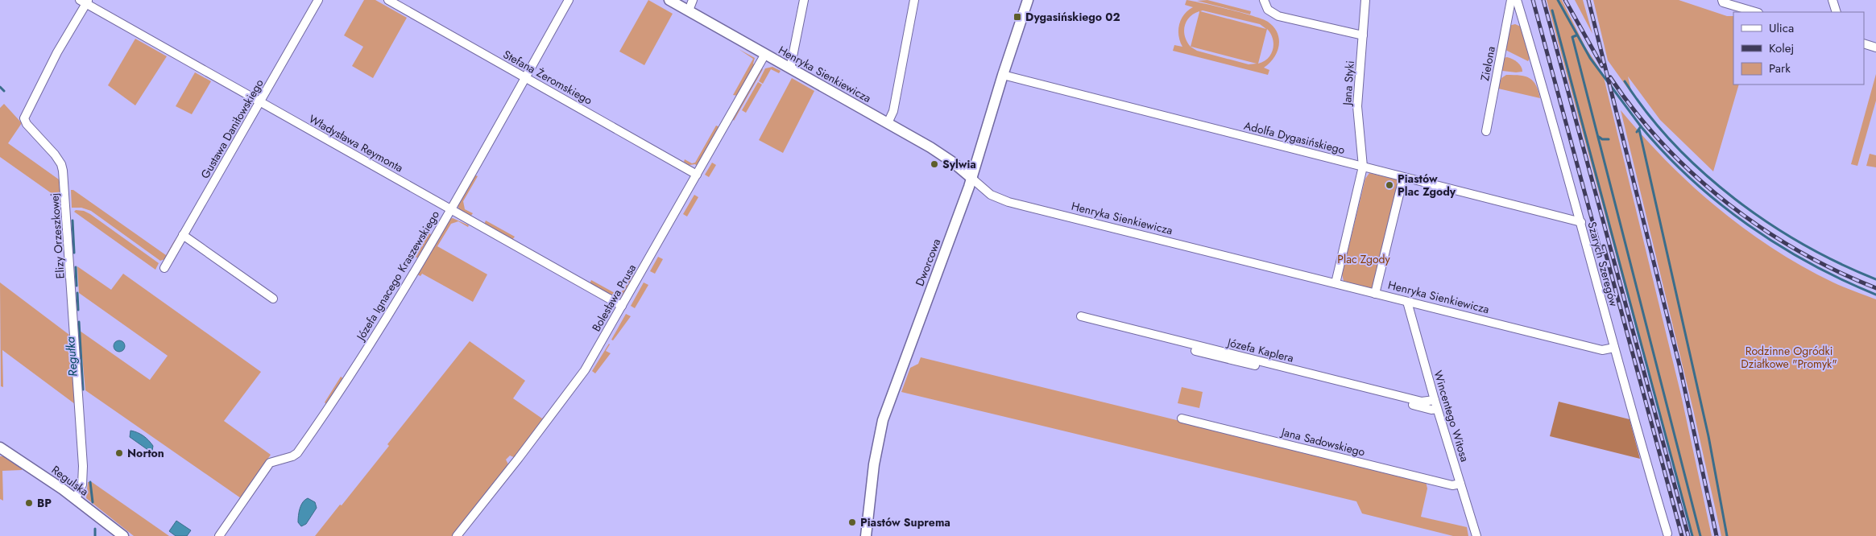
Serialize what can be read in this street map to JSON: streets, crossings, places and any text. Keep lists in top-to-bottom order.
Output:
{
  "streets": {
    "street": [
      "Zielona",
      "Henryka Sienkiewicza",
      "Stefana Żeromskiego",
      "Jana Styki",
      "Gustawa Daniłowskiego",
      "Adolfa Dygasińskiego",
      "Władysława Reymonta",
      "Elizy Orzeszkowej",
      "Dworcowa",
      "Szarych Szeregów",
      "Józefa Ignacego Kraszewskiego",
      "Bolesława Prusa",
      "Józefa Kaplera",
      "Wincentego Witosa",
      "Jana Sadowskiego",
      "Regulska"
    ]
  },
  "crossings": [
    ["Henryka Sienkiewicza", "Dworcowa"],
    ["Henryka Sienkiewicza", "Szarych Szeregów"],
    ["Henryka Sienkiewicza", "Bolesława Prusa"],
    ["Henryka Sienkiewicza", "Wincentego Witosa"],
    ["Stefana Żeromskiego", "Józefa Ignacego Kraszewskiego"],
    ["Stefana Żeromskiego", "Bolesława Prusa"],
    ["Jana Styki", "Adolfa Dygasińskiego"],
    ["Gustawa Daniłowskiego", "Władysława Reymonta"],
    ["Adolfa Dygasińskiego", "Dworcowa"],
    ["Adolfa Dygasińskiego", "Szarych Szeregów"],
    ["Władysława Reymonta", "Elizy Orzeszkowej"],
    ["Władysława Reymonta", "Józefa Ignacego Kraszewskiego"],
    ["Władysława Reymonta", "Bolesława Prusa"],
    ["Elizy Orzeszkowej", "Regulska"],
    ["Józefa Kaplera", "Wincentego Witosa"],
    ["Wincentego Witosa", "Jana Sadowskiego"]
  ],
  "water": ["Regułka"],
  "parks": ["Plac Zgody", "Rodzinne Ogródki Działkowe \"Promyk\""],
  "places": {
    "transit": ["Dygasińskiego 02"],
    "other": [
      "Sylwia",
      "Piastów Plac Zgody",
      "Norton",
      "BP",
      "Piastów Suprema"
    ]
  },
  "legend": ["Ulica", "Kolej", "Park"]
}
